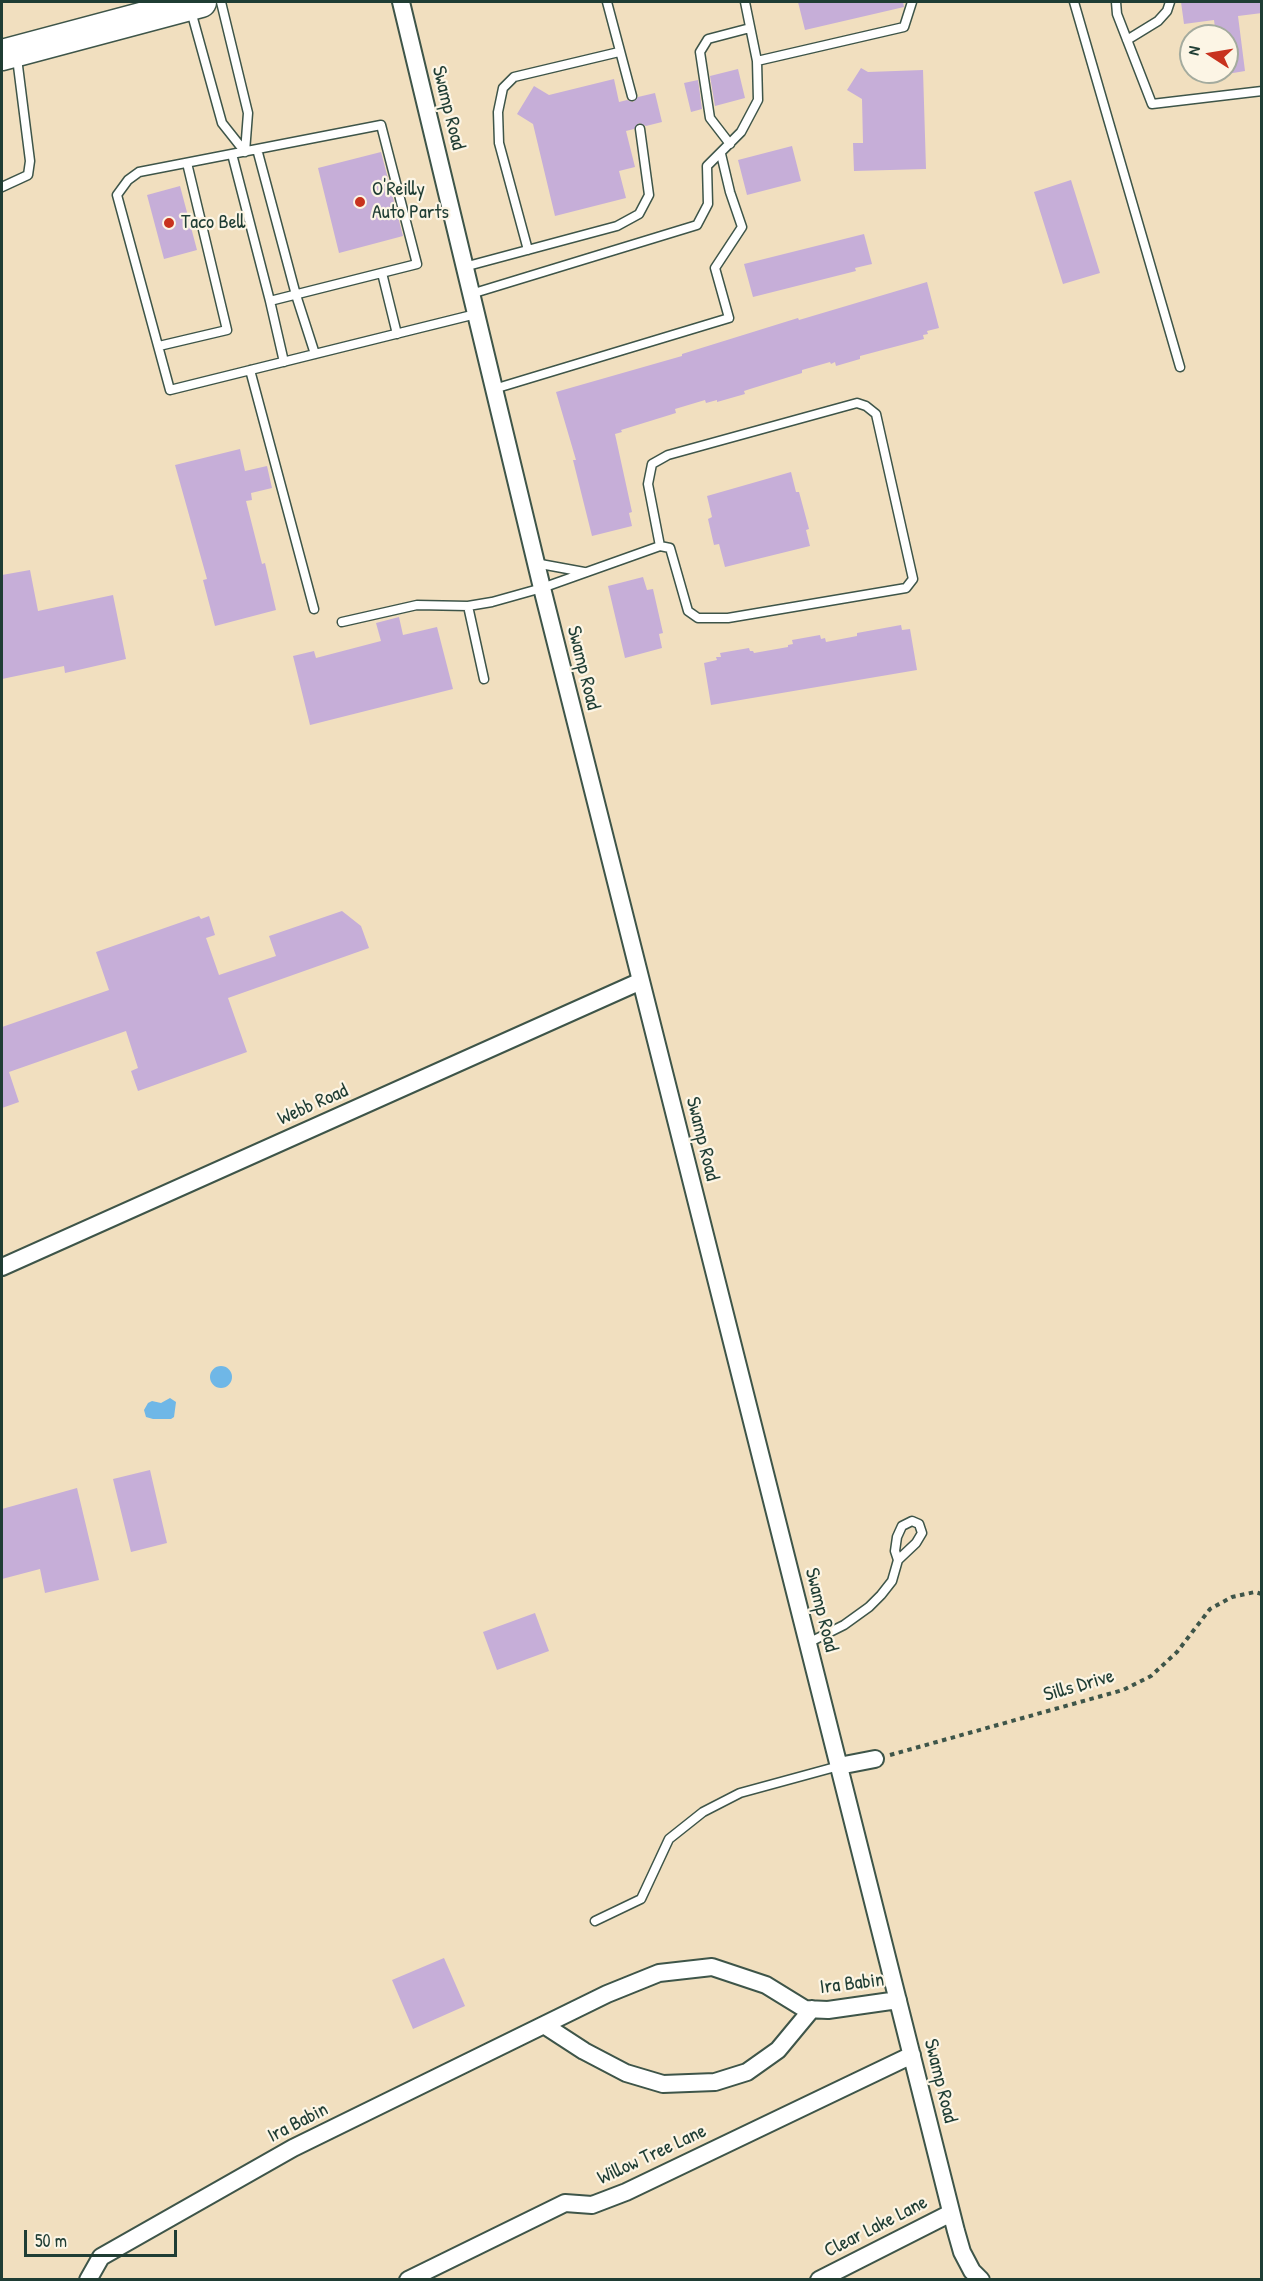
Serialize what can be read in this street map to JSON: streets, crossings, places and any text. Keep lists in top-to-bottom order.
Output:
{
  "streets": {
    "street": [
      "Swamp Road",
      "Webb Road",
      "Ira Babin",
      "Willow Tree Lane",
      "Clear Lake Lane"
    ],
    "path": ["Sills Drive"]
  },
  "crossings": [
    ["Swamp Road", "Webb Road"],
    ["Swamp Road", "Ira Babin"],
    ["Swamp Road", "Willow Tree Lane"],
    ["Swamp Road", "Clear Lake Lane"]
  ],
  "places": ["O'Reilly Auto Parts", "Taco Bell"],
  "scale_bar": "50 m",
  "north": "left"
}
